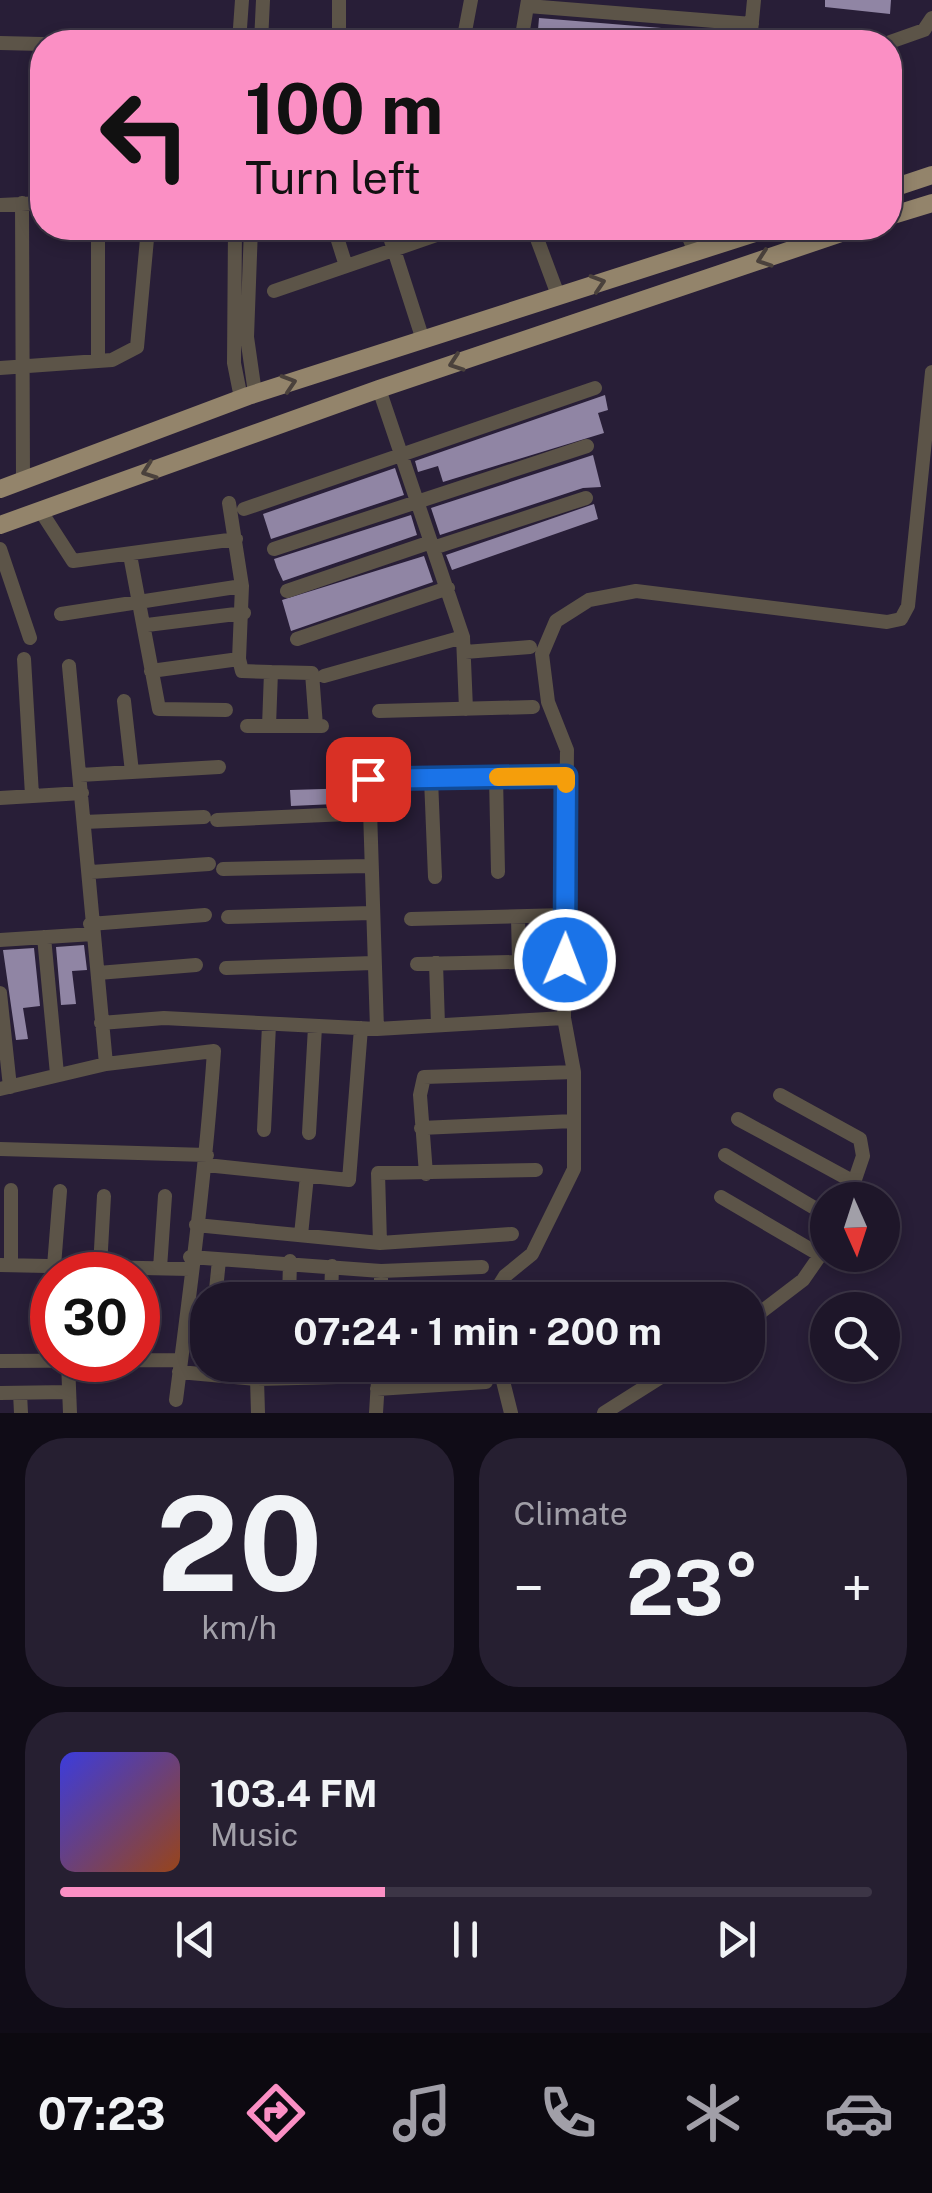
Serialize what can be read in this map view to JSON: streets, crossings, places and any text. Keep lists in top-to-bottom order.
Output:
{
  "north": "bottom",
  "page": {
    "turn": ["100 m", "Turn left"],
    "limit": "30",
    "trip": "07:24 · 1 min · 200 m",
    "tile": [
      ["20", "km/h"],
      "Climate"
    ],
    "heat": ["−", "23°", "+"],
    "song": ["103.4 FM", "Music"],
    "tabs": "07:23"
  }
}
